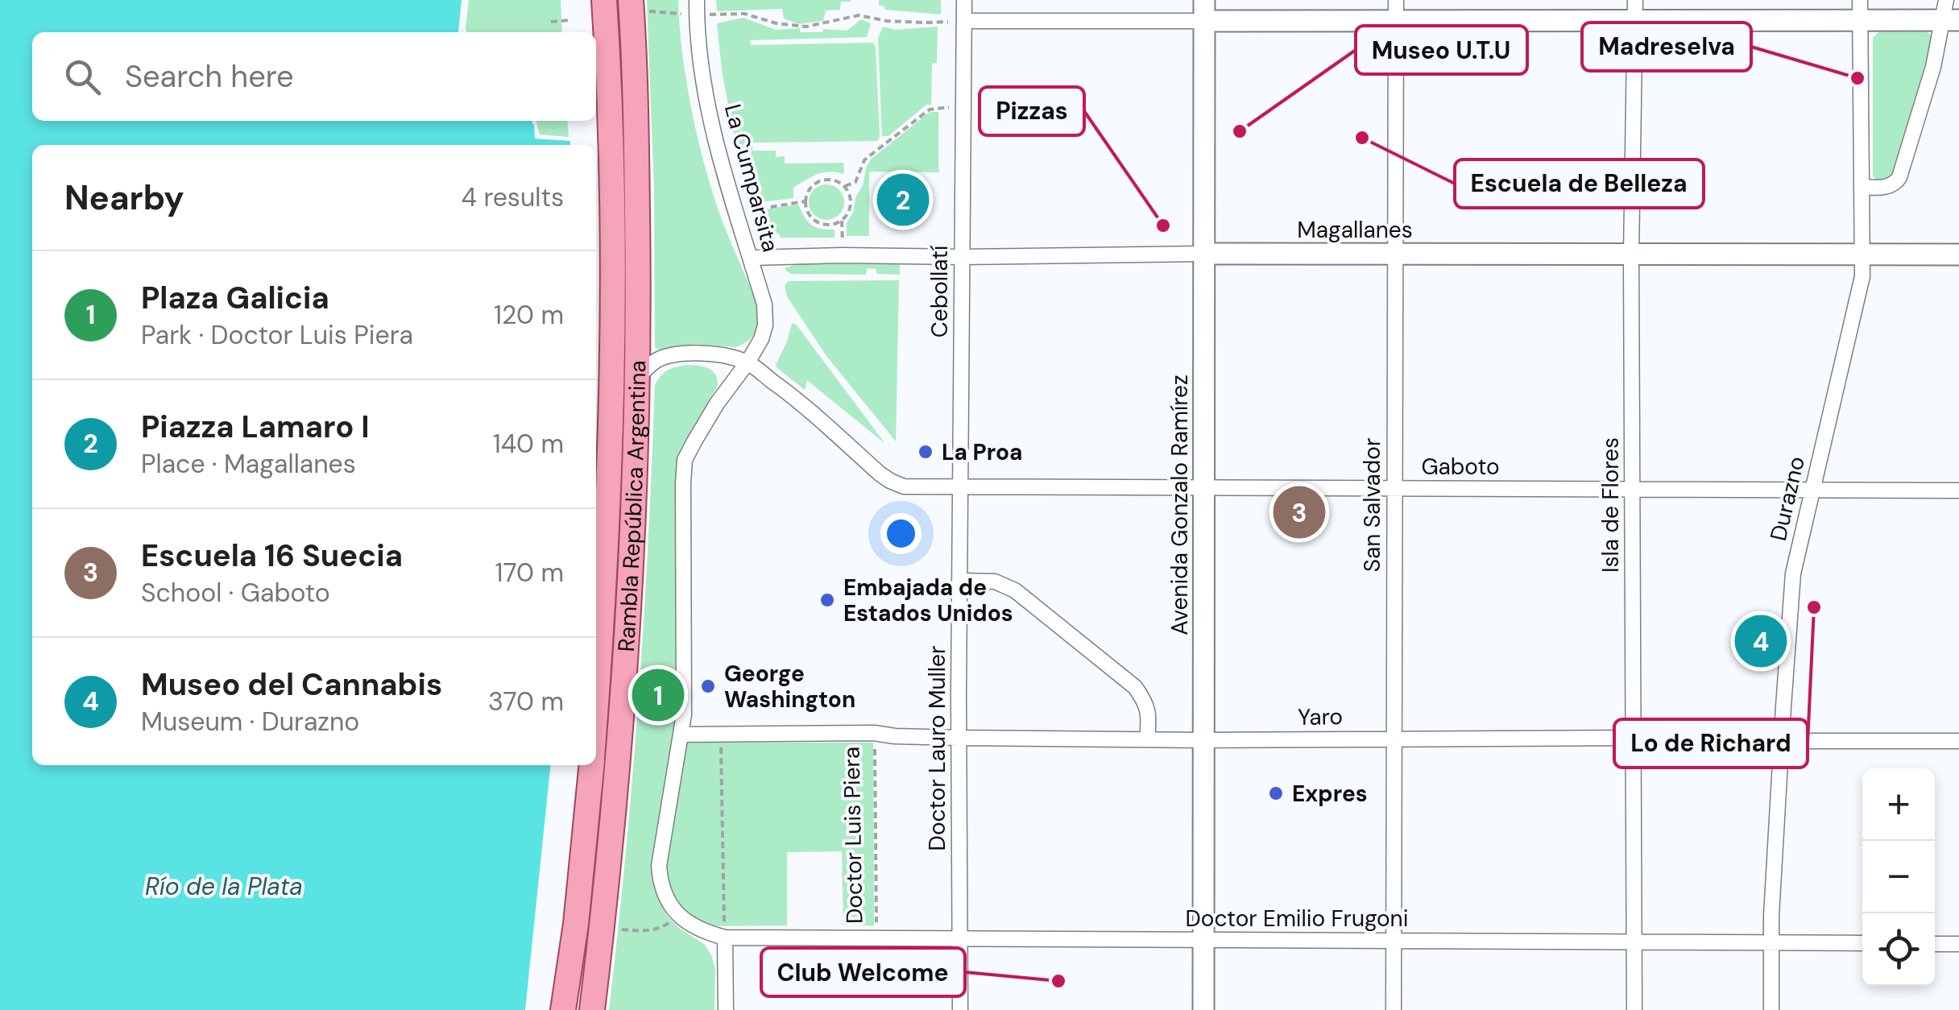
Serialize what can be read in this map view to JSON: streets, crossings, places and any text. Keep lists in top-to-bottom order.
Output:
{
  "streets": {
    "main road": ["Rambla República Argentina"],
    "street": [
      "La Cumparsita",
      "Magallanes",
      "Cebollatí",
      "Gaboto",
      "Durazno",
      "Avenida Gonzalo Ramírez",
      "San Salvador",
      "Isla de Flores",
      "Yaro",
      "Doctor Lauro Muller",
      "Doctor Emilio Frugoni"
    ],
    "path": ["Doctor Luis Piera"]
  },
  "crossings": [
    ["La Cumparsita", "Magallanes"],
    ["La Cumparsita", "Gaboto"],
    ["Magallanes", "Cebollatí"],
    ["Magallanes", "Durazno"],
    ["Magallanes", "Avenida Gonzalo Ramírez"],
    ["Magallanes", "San Salvador"],
    ["Magallanes", "Isla de Flores"],
    ["Cebollatí", "Gaboto"],
    ["Cebollatí", "Doctor Lauro Muller"],
    ["Gaboto", "Durazno"],
    ["Gaboto", "Avenida Gonzalo Ramírez"],
    ["Gaboto", "San Salvador"],
    ["Gaboto", "Isla de Flores"],
    ["Gaboto", "Doctor Lauro Muller"],
    ["Durazno", "Yaro"],
    ["Durazno", "Doctor Emilio Frugoni"],
    ["Avenida Gonzalo Ramírez", "Yaro"],
    ["Avenida Gonzalo Ramírez", "Doctor Emilio Frugoni"],
    ["San Salvador", "Yaro"],
    ["San Salvador", "Doctor Emilio Frugoni"],
    ["Isla de Flores", "Yaro"],
    ["Isla de Flores", "Doctor Emilio Frugoni"],
    ["Yaro", "Doctor Lauro Muller"],
    ["Yaro", "Doctor Luis Piera"],
    ["Doctor Lauro Muller", "Doctor Emilio Frugoni"],
    ["Doctor Luis Piera", "Doctor Emilio Frugoni"]
  ],
  "water": ["Río de la Plata"],
  "places": [
    "Madreselva",
    "Museo U.T.U",
    "Escuela de Belleza",
    "Pizzas",
    "La Proa",
    "Embajada de Estados Unidos",
    "Lo de Richard",
    "George Washington",
    "Expres",
    "Club Welcome"
  ],
  "page": {
    "search": "Search here",
    "heading": ["Nearby", "4 results"],
    "pins": [
      "2",
      "3",
      "4",
      "1"
    ],
    "list": [
      {
        "mark": "1",
        "name": "Plaza Galicia",
        "note": "Park · Doctor Luis Piera",
        "value": "120 m"
      },
      {
        "mark": "2",
        "name": "Piazza Lamaro I",
        "note": "Place · Magallanes",
        "value": "140 m"
      },
      {
        "mark": "3",
        "name": "Escuela 16 Suecia",
        "note": "School · Gaboto",
        "value": "170 m"
      },
      {
        "mark": "4",
        "name": "Museo del Cannabis",
        "note": "Museum · Durazno",
        "value": "370 m"
      }
    ],
    "map_buttons": ["+", "−"]
  }
}
